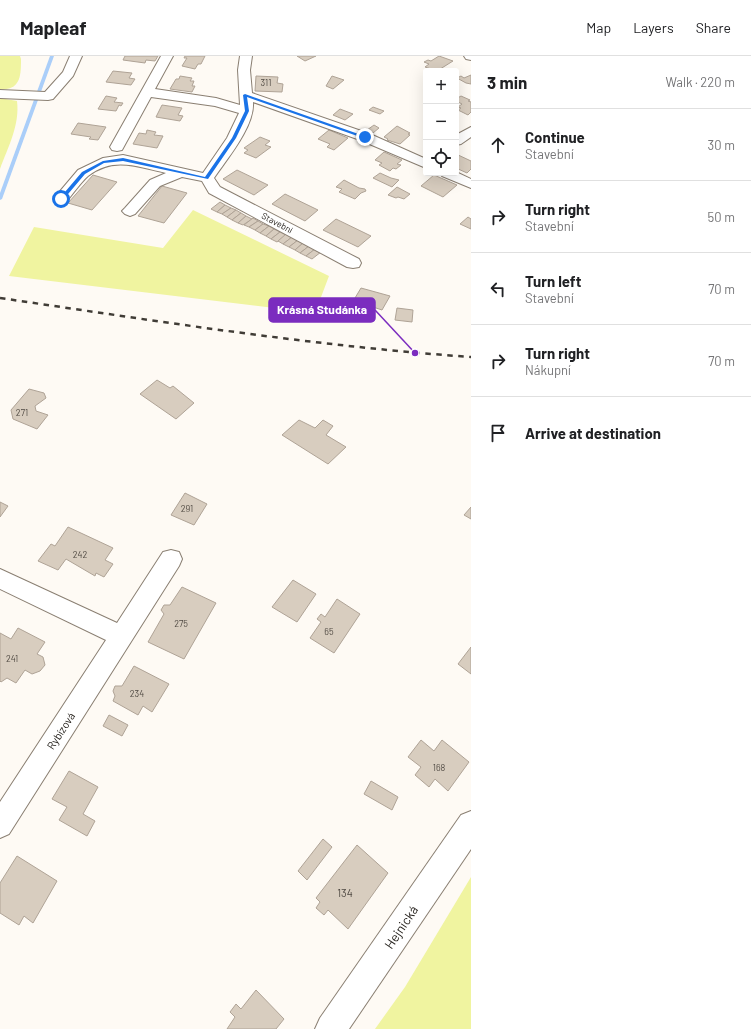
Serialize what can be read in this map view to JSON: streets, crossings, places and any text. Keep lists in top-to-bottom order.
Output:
{
  "streets": {
    "main road": ["Hejnická"],
    "street": ["Stavební", "Rybízová"]
  },
  "places": ["Krásná Studánka"],
  "house_numbers": [
    "311",
    "271",
    "291",
    "242",
    "275",
    "65",
    "241",
    "234",
    "168",
    "134"
  ],
  "page": {
    "header": "Mapleaf",
    "nav": ["Map", "Layers", "Share"],
    "heading": ["3 min", "Walk · 220 m"],
    "map_buttons": ["+", "−"],
    "list": [
      ["Continue", "Stavební", "30 m"],
      ["Turn right", "Stavební", "50 m"],
      ["Turn left", "Stavební", "70 m"],
      ["Turn right", "Nákupní", "70 m"],
      "Arrive at destination"
    ]
  }
}
